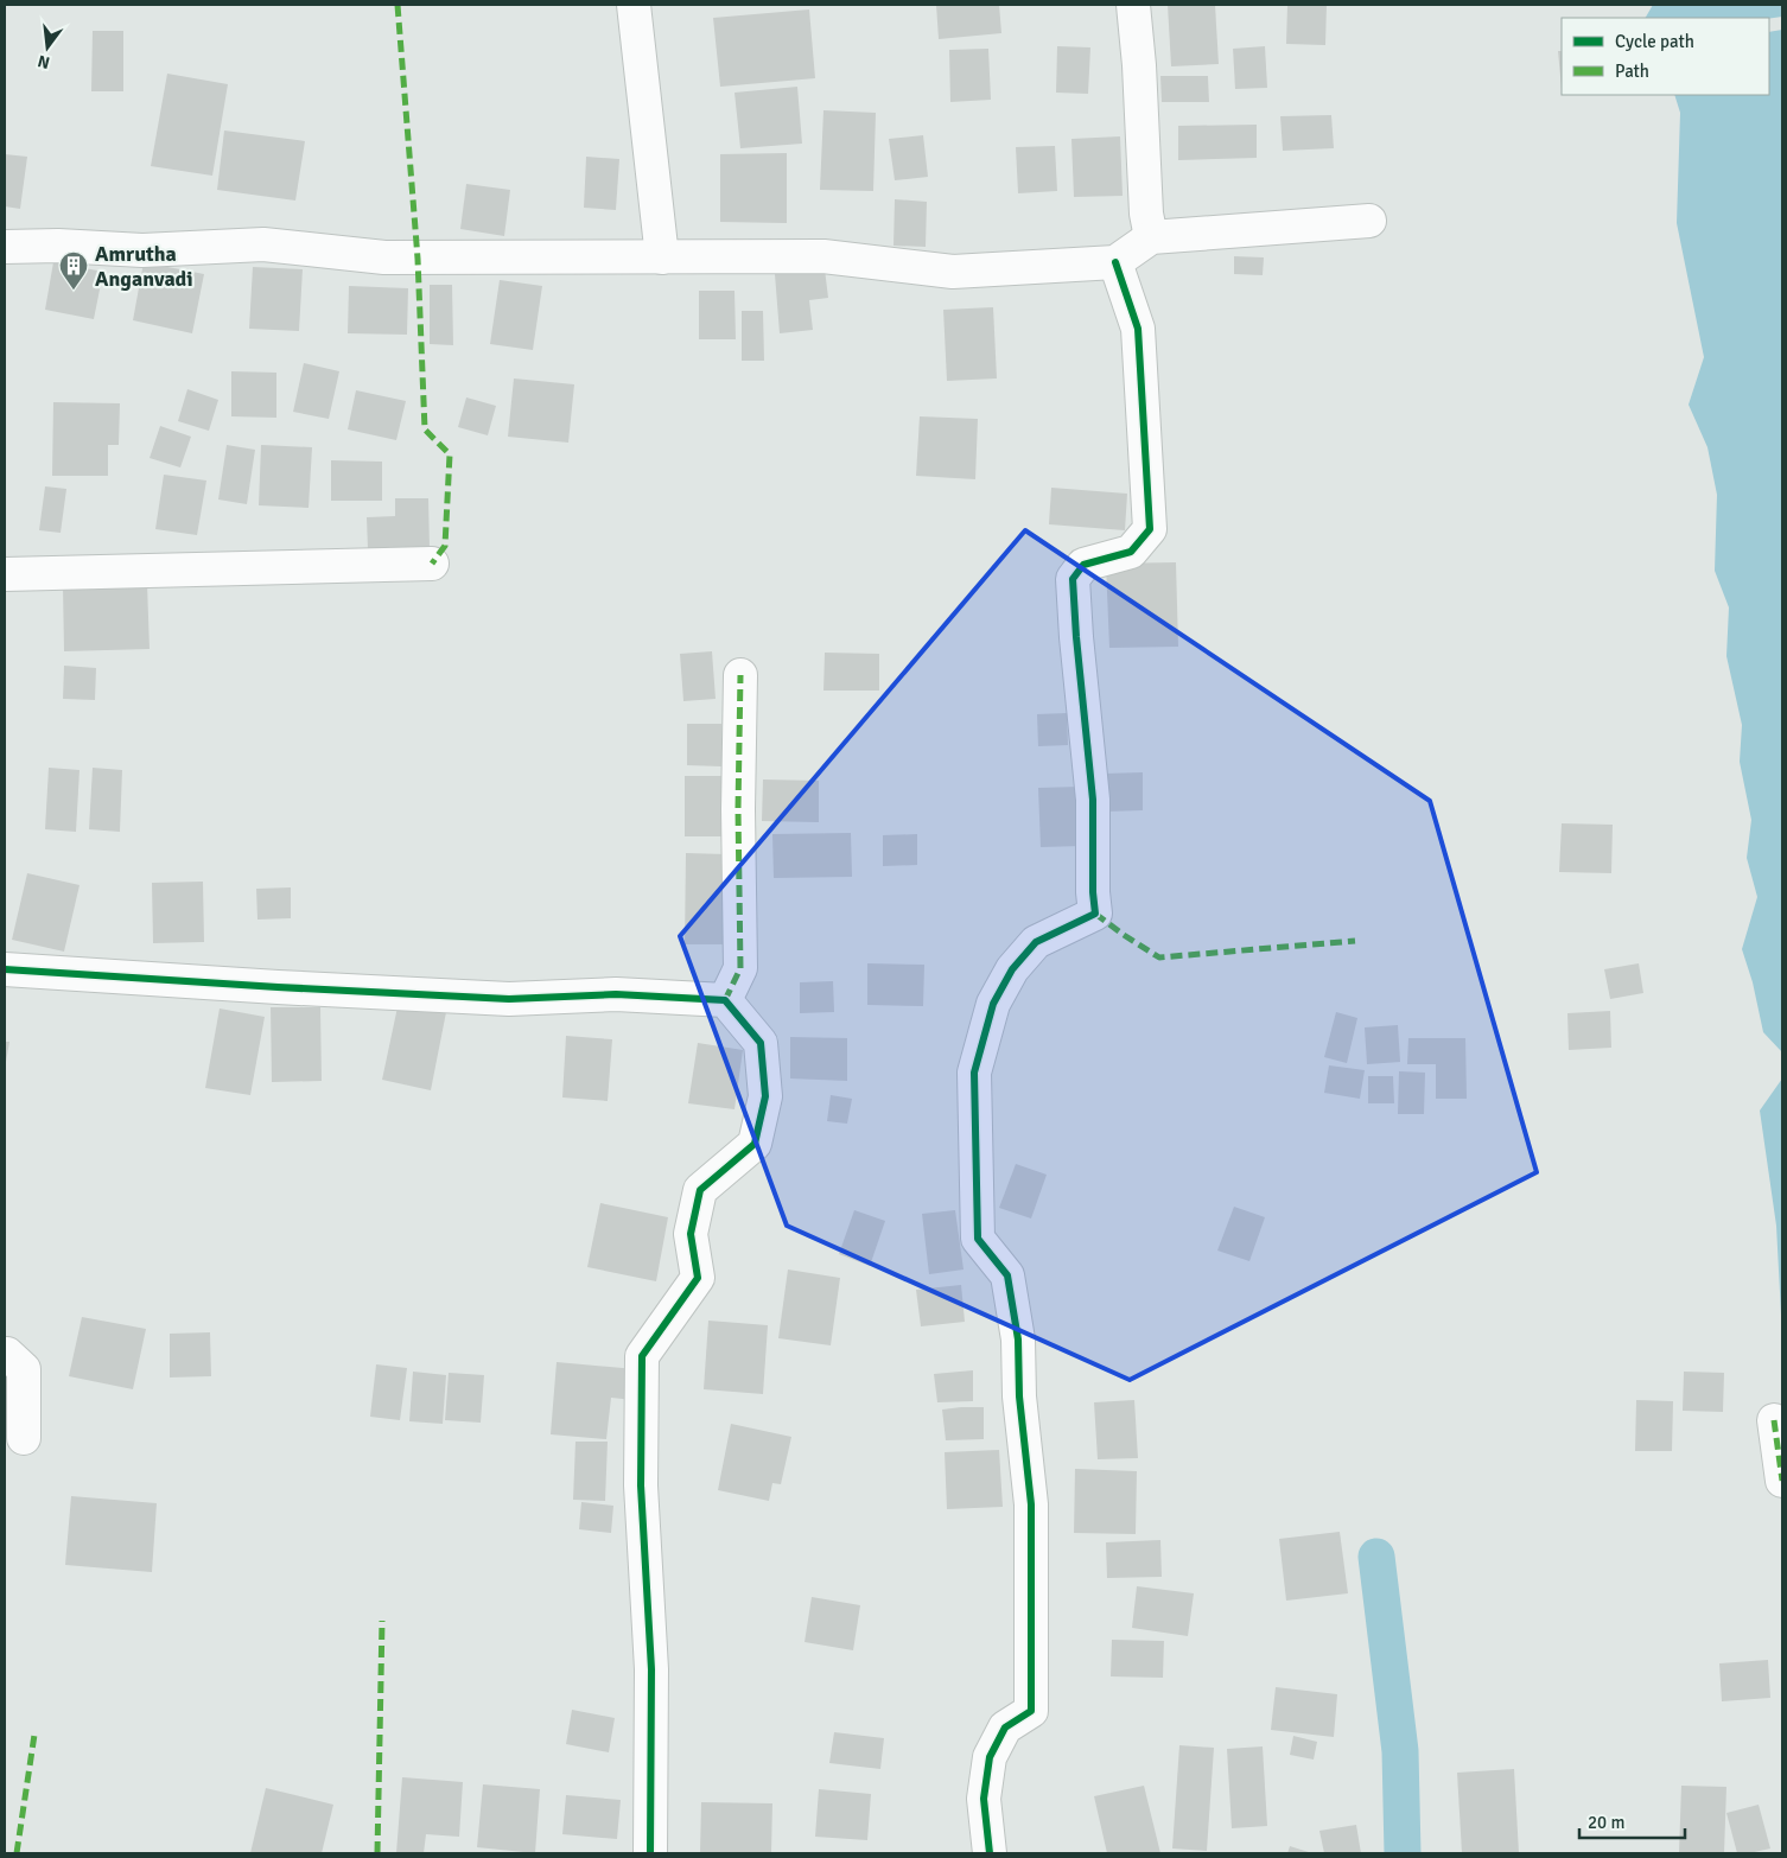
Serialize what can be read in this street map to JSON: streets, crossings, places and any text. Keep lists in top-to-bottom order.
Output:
{
  "places": {
    "building": ["Amrutha Anganvadi"]
  },
  "legend": ["Cycle path", "Path"],
  "scale_bar": "20 m",
  "north": "bottom"
}
